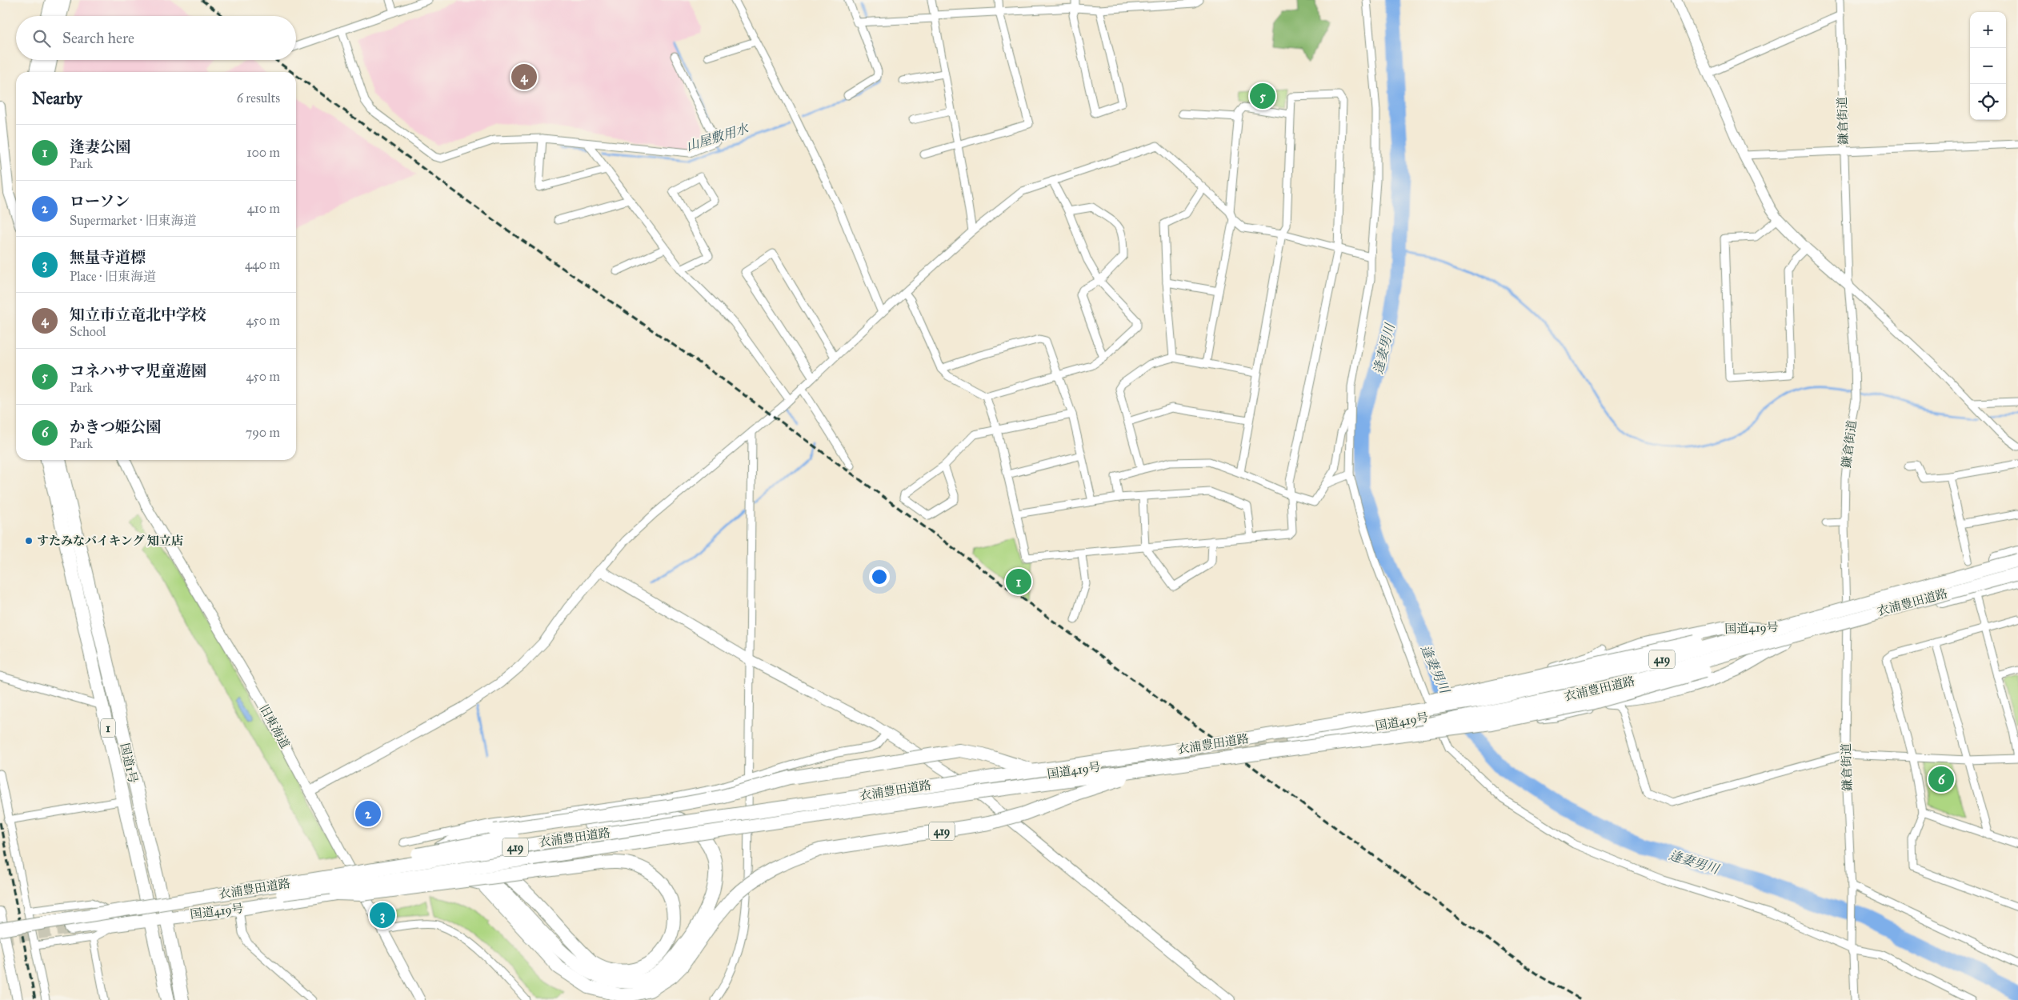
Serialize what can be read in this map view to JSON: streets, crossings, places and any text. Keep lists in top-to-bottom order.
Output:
{
  "streets": {
    "highway": [
      "衣浦豊田道路",
      "国道419号",
      "419",
      "1",
      "国道1号"
    ],
    "street": ["鎌倉街道", "旧東海道"]
  },
  "crossings": [
    ["鎌倉街道", "国道419号"],
    ["衣浦豊田道路", "国道419号"],
    ["衣浦豊田道路", "419"],
    ["衣浦豊田道路", "旧東海道"],
    ["国道419号", "419"],
    ["国道419号", "旧東海道"],
    ["国道419号", "国道1号"],
    ["419", "旧東海道"]
  ],
  "water": ["山屋敷用水", "逢妻男川"],
  "places": ["すたみなバイキング 知立店"],
  "page": {
    "map_buttons": ["+", "−"],
    "search": "Search here",
    "pins": [
      "4",
      "5",
      "1",
      "6",
      "2",
      "3"
    ],
    "heading": ["Nearby", "6 results"],
    "list": [
      {
        "mark": "1",
        "name": "逢妻公園",
        "note": "Park",
        "value": "100 m"
      },
      {
        "mark": "2",
        "name": "ローソン",
        "note": "Supermarket · 旧東海道",
        "value": "410 m"
      },
      {
        "mark": "3",
        "name": "無量寺道標",
        "note": "Place · 旧東海道",
        "value": "440 m"
      },
      {
        "mark": "4",
        "name": "知立市立竜北中学校",
        "note": "School",
        "value": "450 m"
      },
      {
        "mark": "5",
        "name": "コネハサマ児童遊園",
        "note": "Park",
        "value": "450 m"
      },
      {
        "mark": "6",
        "name": "かきつ姫公園",
        "note": "Park",
        "value": "790 m"
      }
    ]
  }
}
